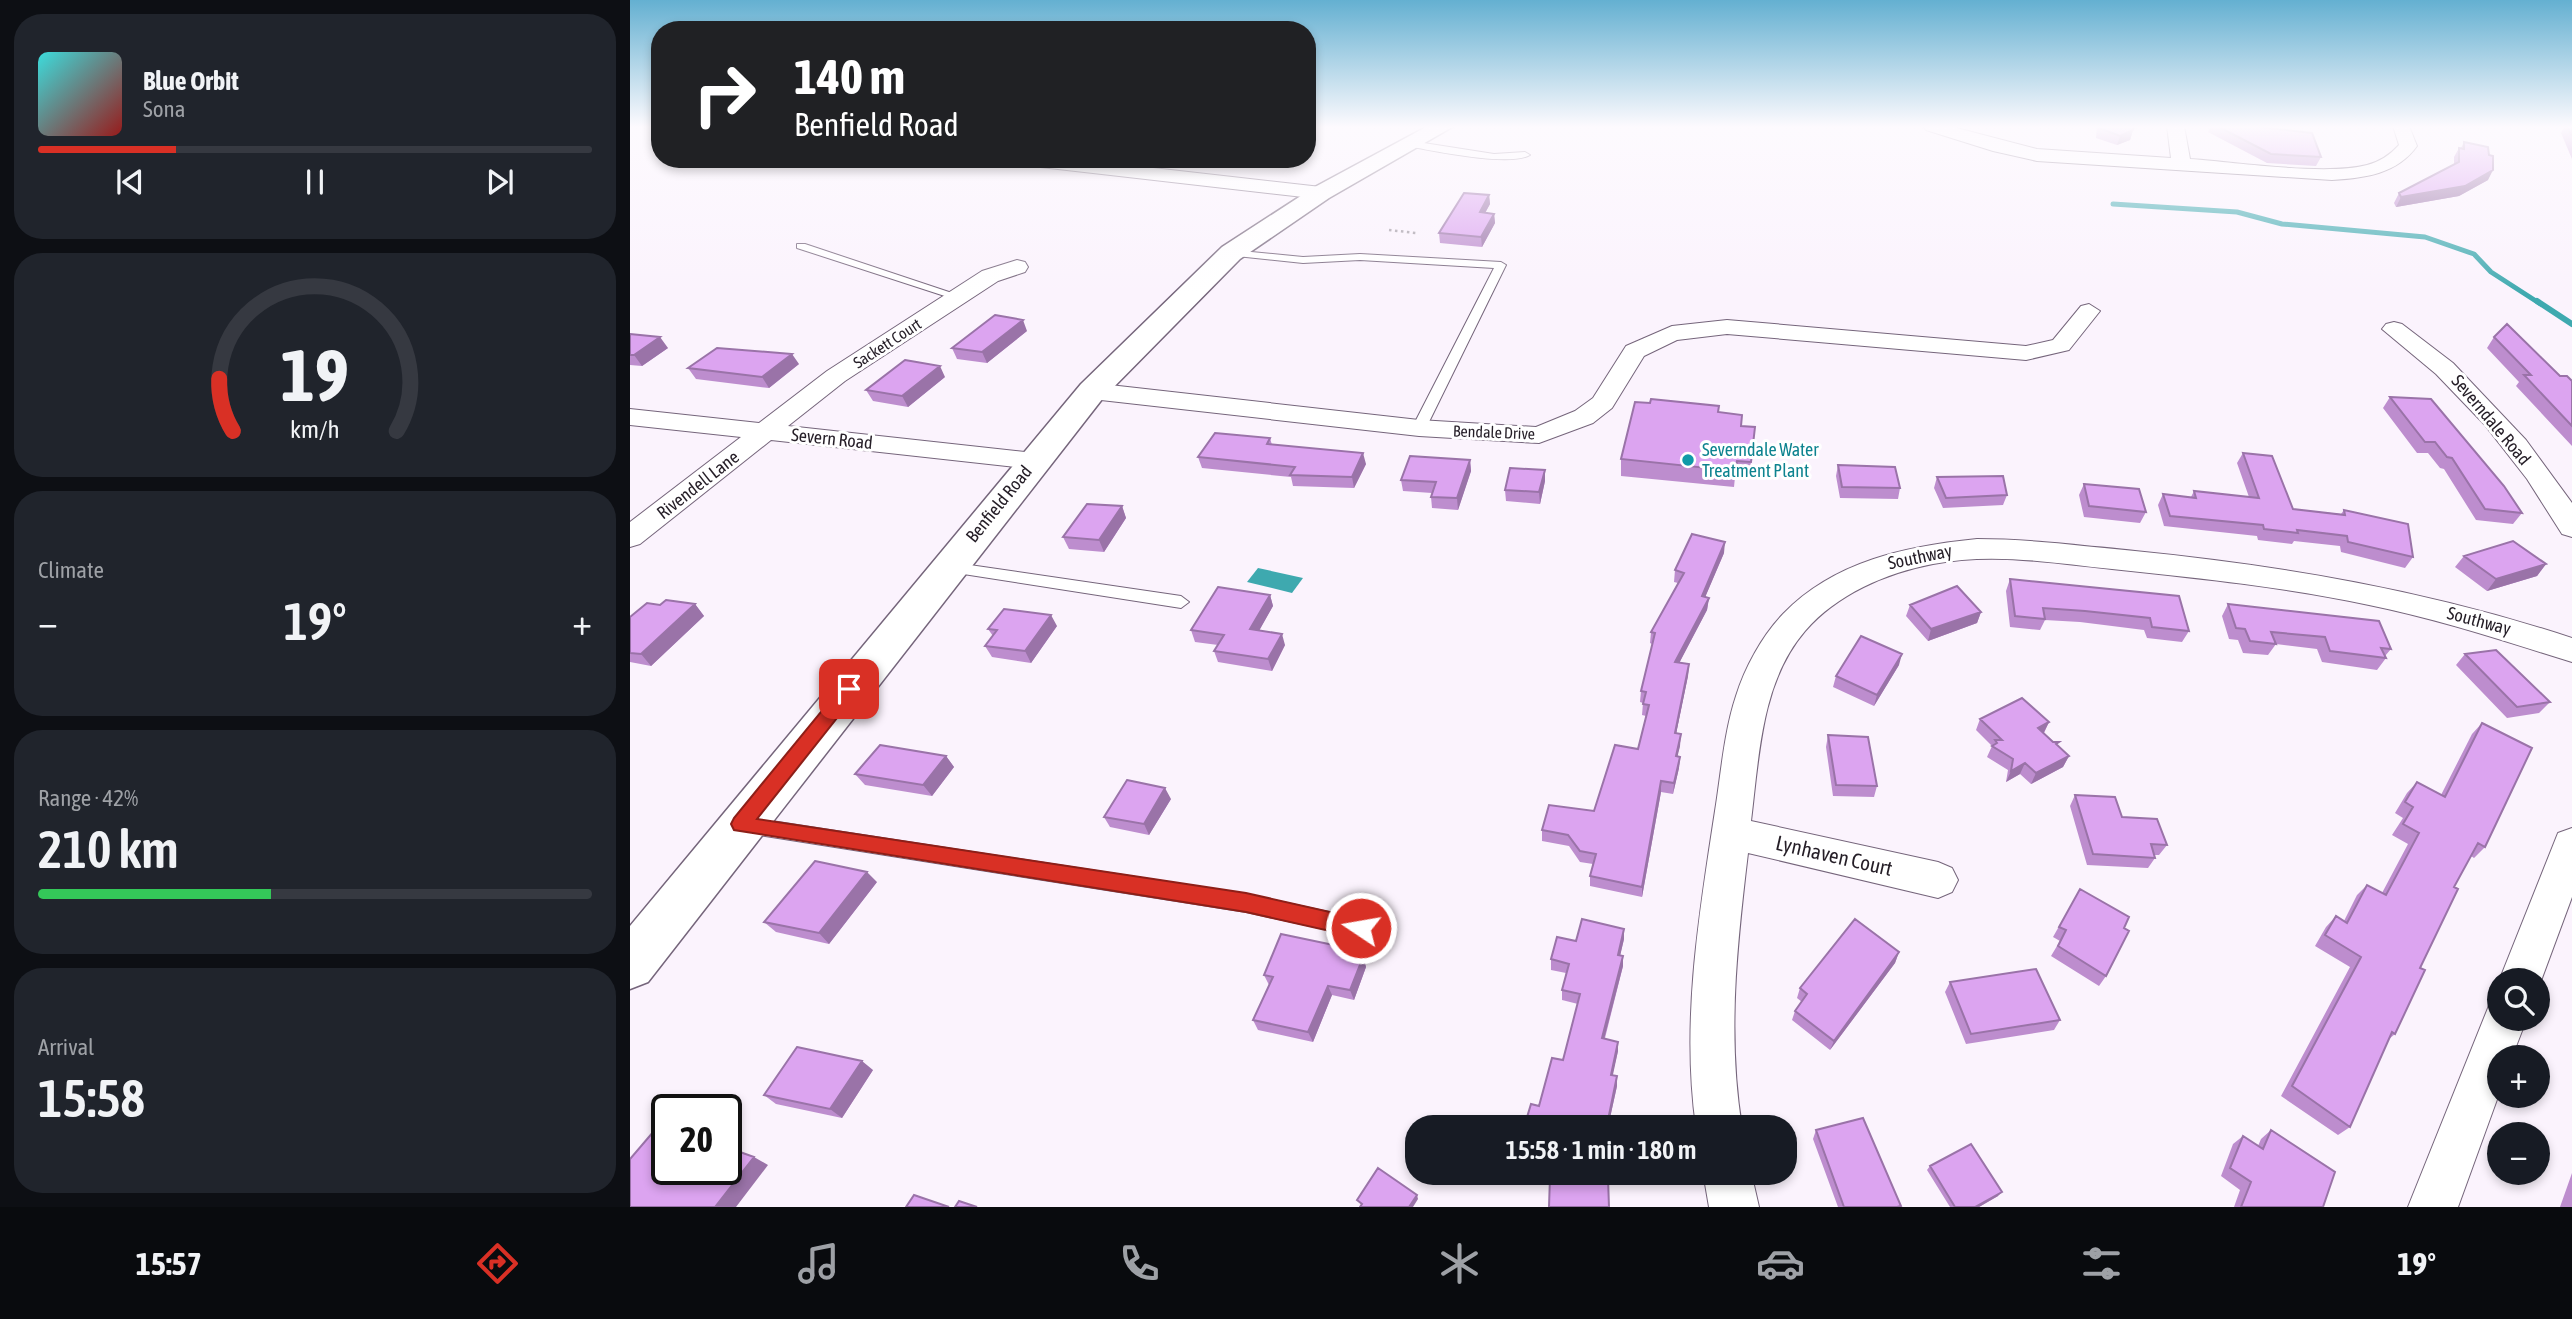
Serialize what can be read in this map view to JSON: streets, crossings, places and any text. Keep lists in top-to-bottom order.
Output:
{
  "streets": {
    "main road": ["Benfield Road"],
    "street": [
      "Sackett Court",
      "Severndale Road",
      "Bendale Drive",
      "Severn Road",
      "Rivendell Lane",
      "Southway",
      "Lynhaven Court"
    ]
  },
  "crossings": [
    ["Sackett Court", "Severn Road"],
    ["Sackett Court", "Rivendell Lane"],
    ["Bendale Drive", "Benfield Road"],
    ["Severn Road", "Rivendell Lane"],
    ["Severn Road", "Benfield Road"],
    ["Southway", "Lynhaven Court"]
  ],
  "places": ["Severndale Water Treatment Plant"],
  "page": {
    "turn": ["140 m", "Benfield Road"],
    "song": ["Blue Orbit", "Sona"],
    "tile": [
      "Climate",
      ["Range · 42%", "210 km"],
      ["Arrival", "15:58"]
    ],
    "heat": ["−", "19°", "+"],
    "map_buttons": ["+", "−"],
    "limit": "20",
    "trip": "15:58 · 1 min · 180 m",
    "tabs": ["15:57", "19°"],
    "gauge": ["19", "km/h"]
  }
}
